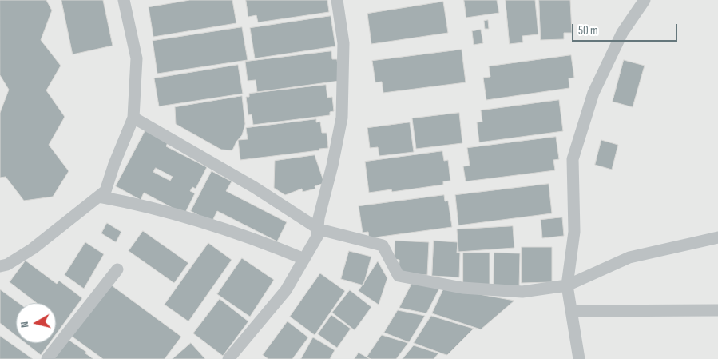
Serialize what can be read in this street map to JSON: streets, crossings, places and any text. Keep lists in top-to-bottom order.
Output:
{
  "scale_bar": "50 m",
  "north": "left"
}
